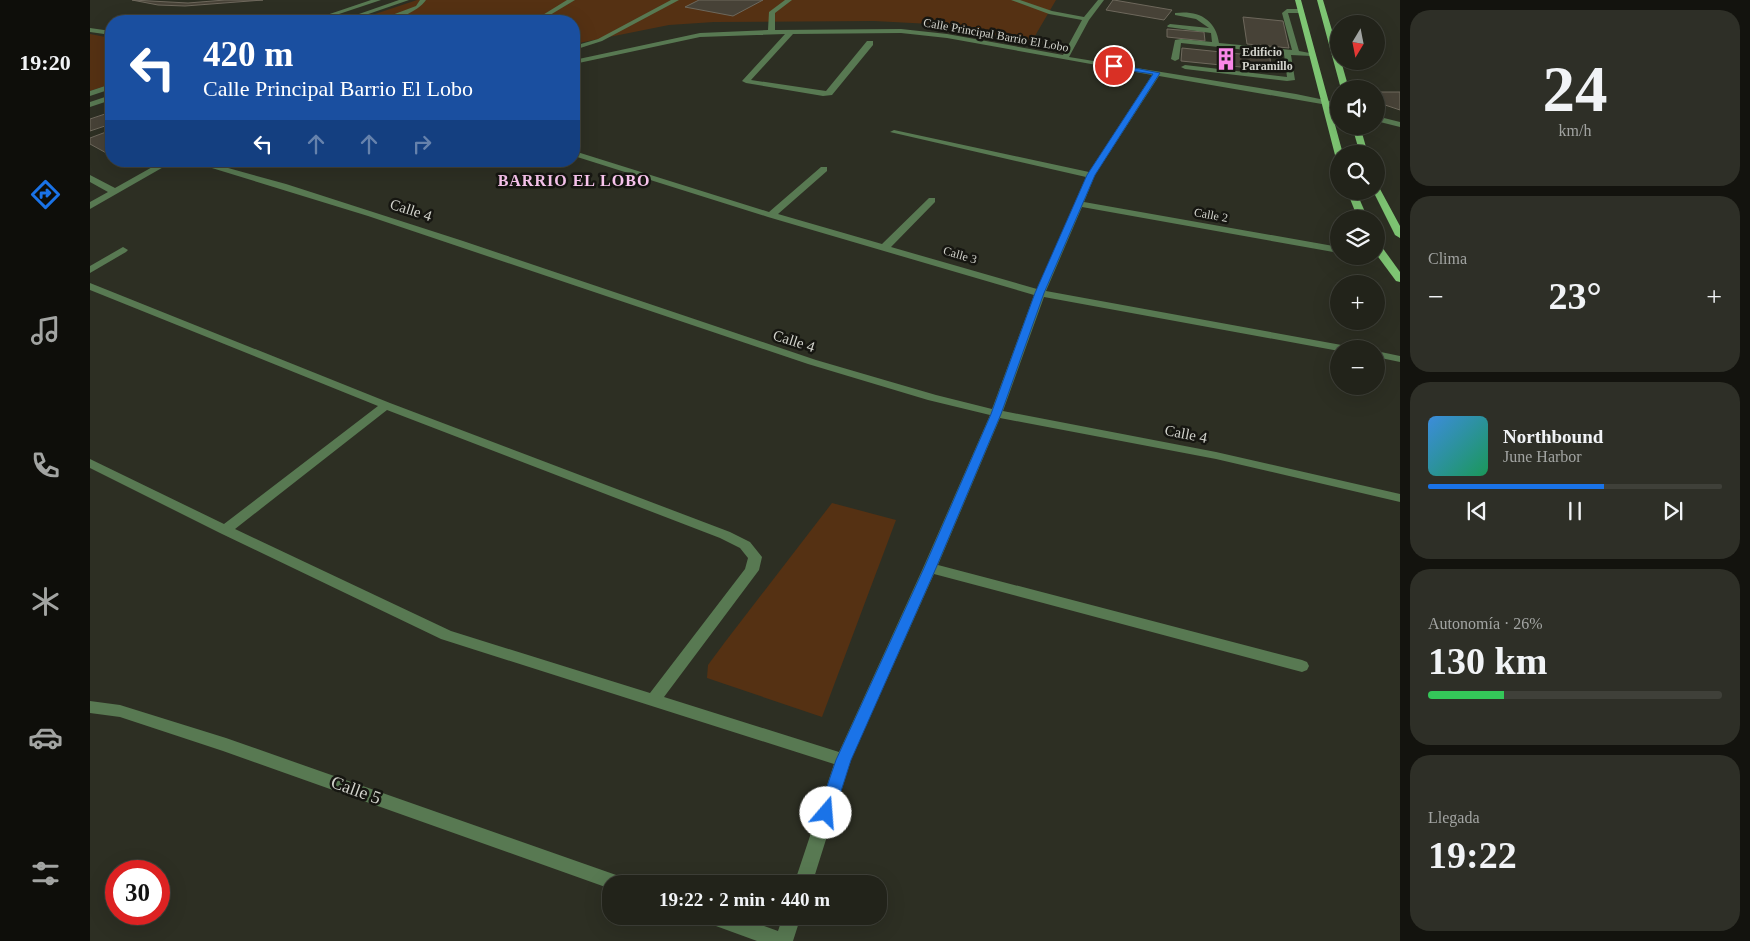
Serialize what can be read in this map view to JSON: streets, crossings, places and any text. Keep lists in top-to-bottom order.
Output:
{
  "streets": {
    "street": [
      "Calle Principal Barrio El Lobo",
      "Calle 4",
      "Calle 2",
      "Calle 3",
      "Calle 5"
    ]
  },
  "districts": ["BARRIO EL LOBO"],
  "places": {
    "building": ["Edificio Paramillo"]
  },
  "north": "bottom",
  "page": {
    "tabs": "19:20",
    "tile": [
      ["24", "km/h"],
      "Clima",
      ["Autonomía · 26%", "130 km"],
      ["Llegada", "19:22"]
    ],
    "map_buttons": ["+", "−"],
    "turn": ["420 m", "Calle Principal Barrio El Lobo"],
    "heat": ["−", "23°", "+"],
    "song": ["Northbound", "June Harbor"],
    "limit": "30",
    "trip": "19:22 · 2 min · 440 m"
  }
}
